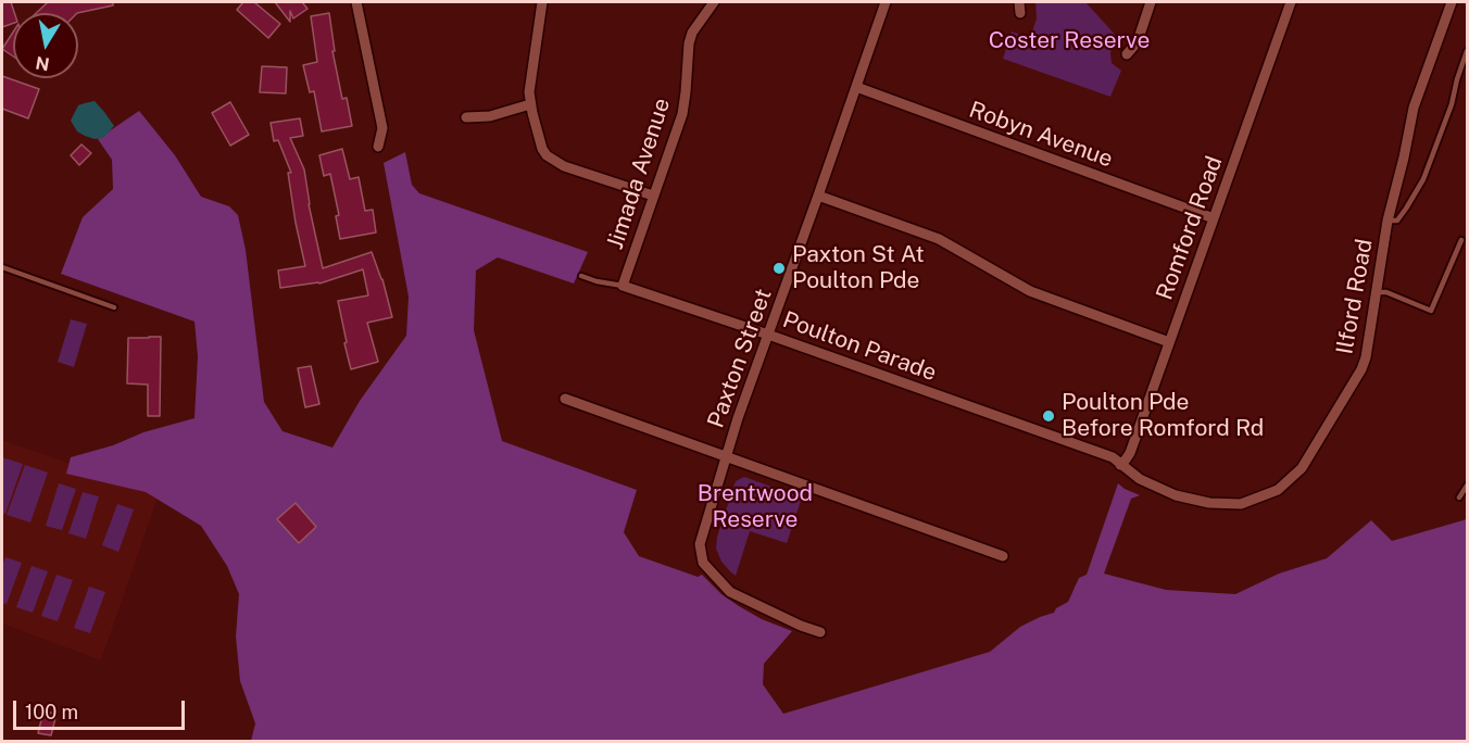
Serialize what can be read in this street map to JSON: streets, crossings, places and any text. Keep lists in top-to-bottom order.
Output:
{
  "streets": {
    "street": [
      "Robyn Avenue",
      "Jimada Avenue",
      "Romford Road",
      "Ilford Road",
      "Poulton Parade",
      "Paxton Street"
    ]
  },
  "crossings": [
    ["Robyn Avenue", "Romford Road"],
    ["Robyn Avenue", "Paxton Street"],
    ["Jimada Avenue", "Poulton Parade"],
    ["Romford Road", "Ilford Road"],
    ["Romford Road", "Poulton Parade"],
    ["Ilford Road", "Poulton Parade"],
    ["Poulton Parade", "Paxton Street"]
  ],
  "parks": ["Coster Reserve", "Brentwood Reserve"],
  "places": ["Paxton St At Poulton Pde", "Poulton Pde Before Romford Rd"],
  "scale_bar": "100 m",
  "north": "bottom"
}
